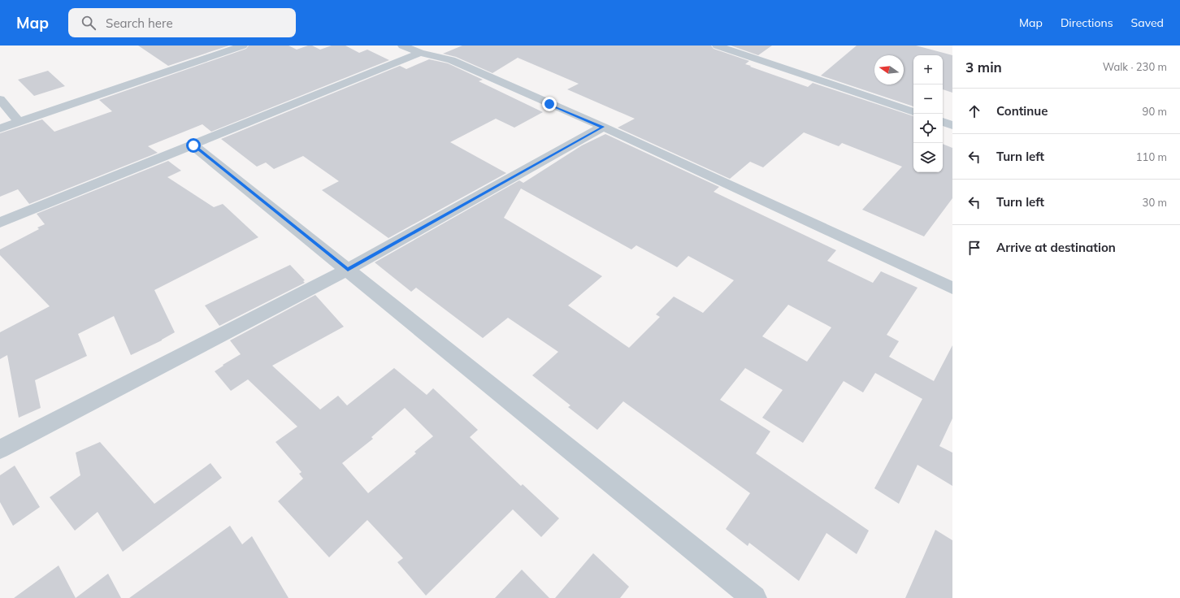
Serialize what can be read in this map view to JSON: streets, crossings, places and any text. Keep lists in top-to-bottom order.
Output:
{
  "north": "left",
  "page": {
    "header": "Map",
    "search": "Search here",
    "nav": ["Map", "Directions", "Saved"],
    "heading": ["3 min", "Walk · 230 m"],
    "map_buttons": ["+", "−"],
    "list": [
      ["Continue", "90 m"],
      ["Turn left", "110 m"],
      ["Turn left", "30 m"],
      "Arrive at destination"
    ]
  }
}
